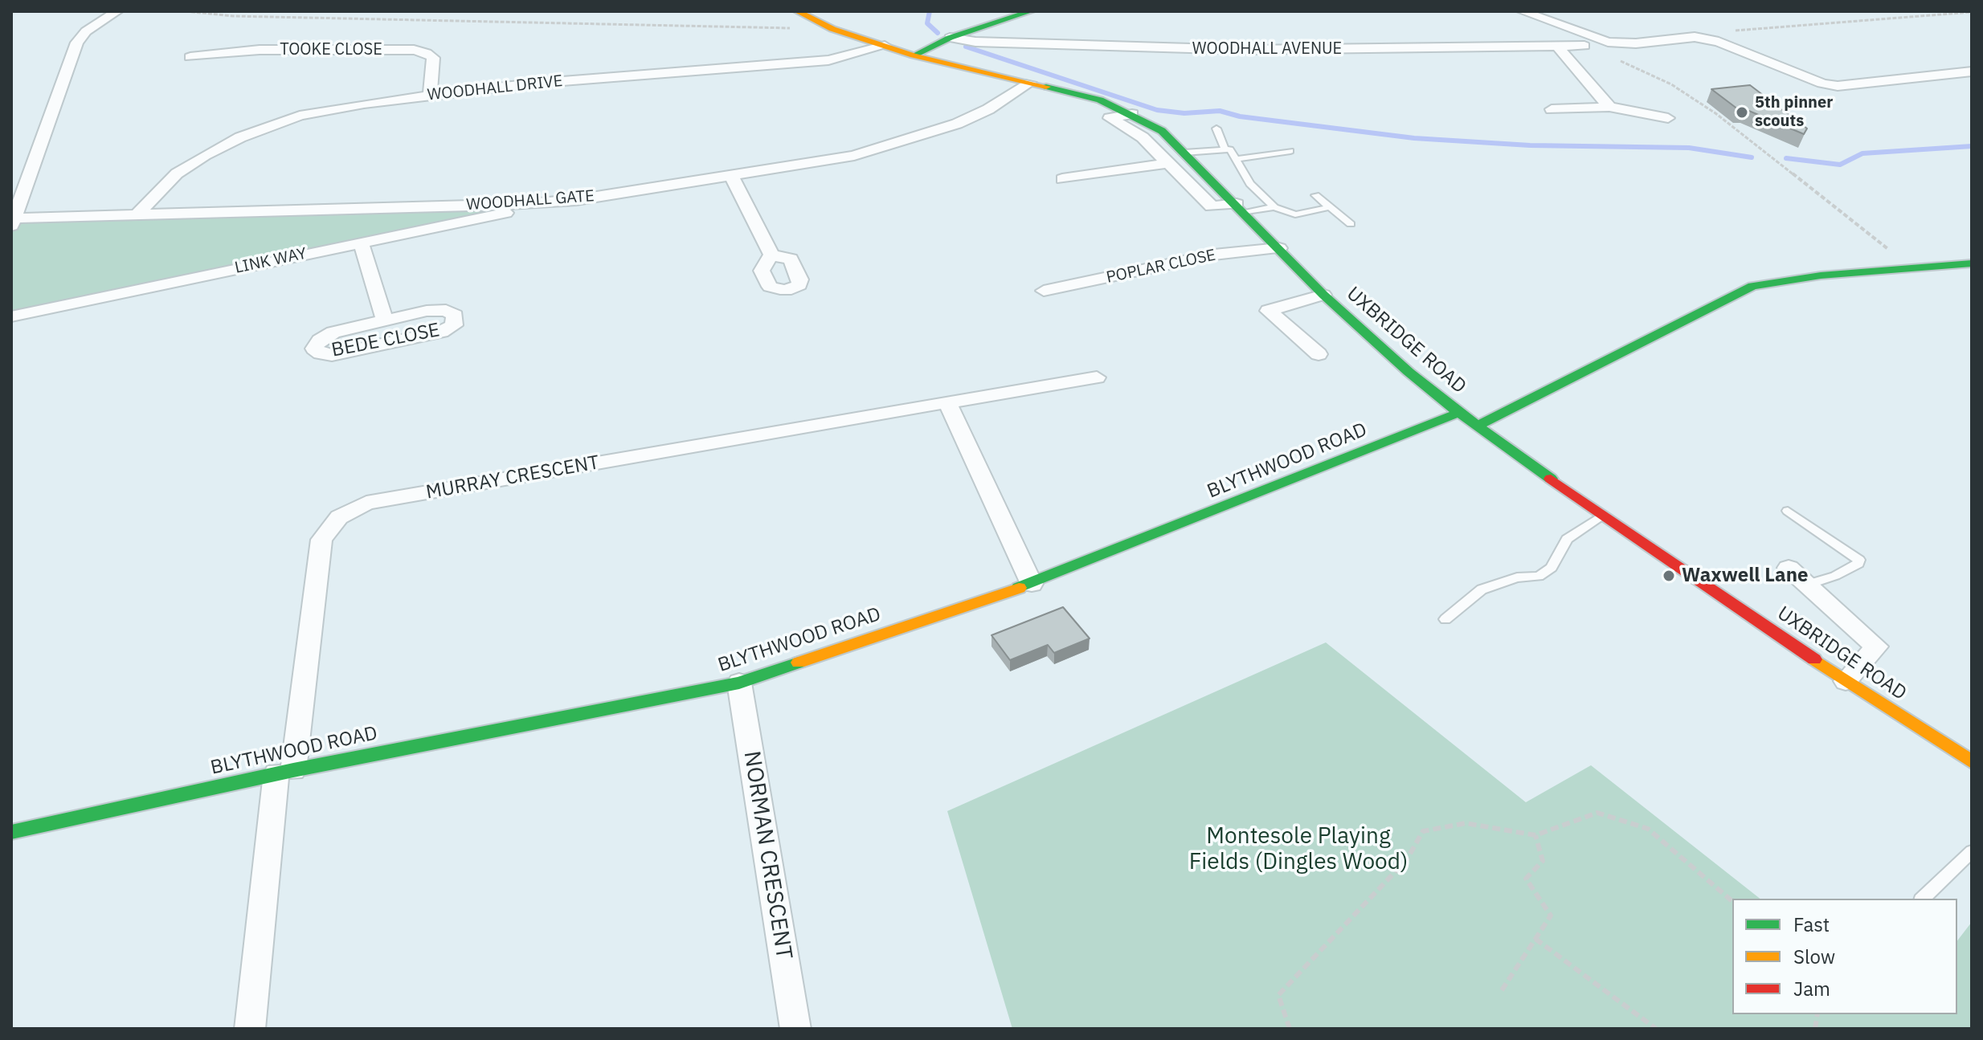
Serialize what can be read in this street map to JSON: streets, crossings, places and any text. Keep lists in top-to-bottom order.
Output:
{
  "streets": {
    "street": [
      "WOODHALL AVENUE",
      "TOOKE CLOSE",
      "WOODHALL DRIVE",
      "WOODHALL GATE",
      "LINK WAY",
      "POPLAR CLOSE",
      "BEDE CLOSE",
      "UXBRIDGE ROAD",
      "BLYTHWOOD ROAD",
      "MURRAY CRESCENT",
      "NORMAN CRESCENT"
    ]
  },
  "crossings": [
    ["TOOKE CLOSE", "WOODHALL DRIVE"],
    ["WOODHALL DRIVE", "WOODHALL GATE"],
    ["WOODHALL DRIVE", "UXBRIDGE ROAD"],
    ["WOODHALL GATE", "LINK WAY"],
    ["WOODHALL GATE", "UXBRIDGE ROAD"],
    ["LINK WAY", "BEDE CLOSE"],
    ["POPLAR CLOSE", "UXBRIDGE ROAD"],
    ["UXBRIDGE ROAD", "BLYTHWOOD ROAD"],
    ["BLYTHWOOD ROAD", "MURRAY CRESCENT"],
    ["BLYTHWOOD ROAD", "NORMAN CRESCENT"]
  ],
  "parks": ["Montesole Playing Fields (Dingles Wood)"],
  "places": ["5th pinner scouts", "Waxwell Lane"],
  "legend": ["Fast", "Slow", "Jam"]
}
